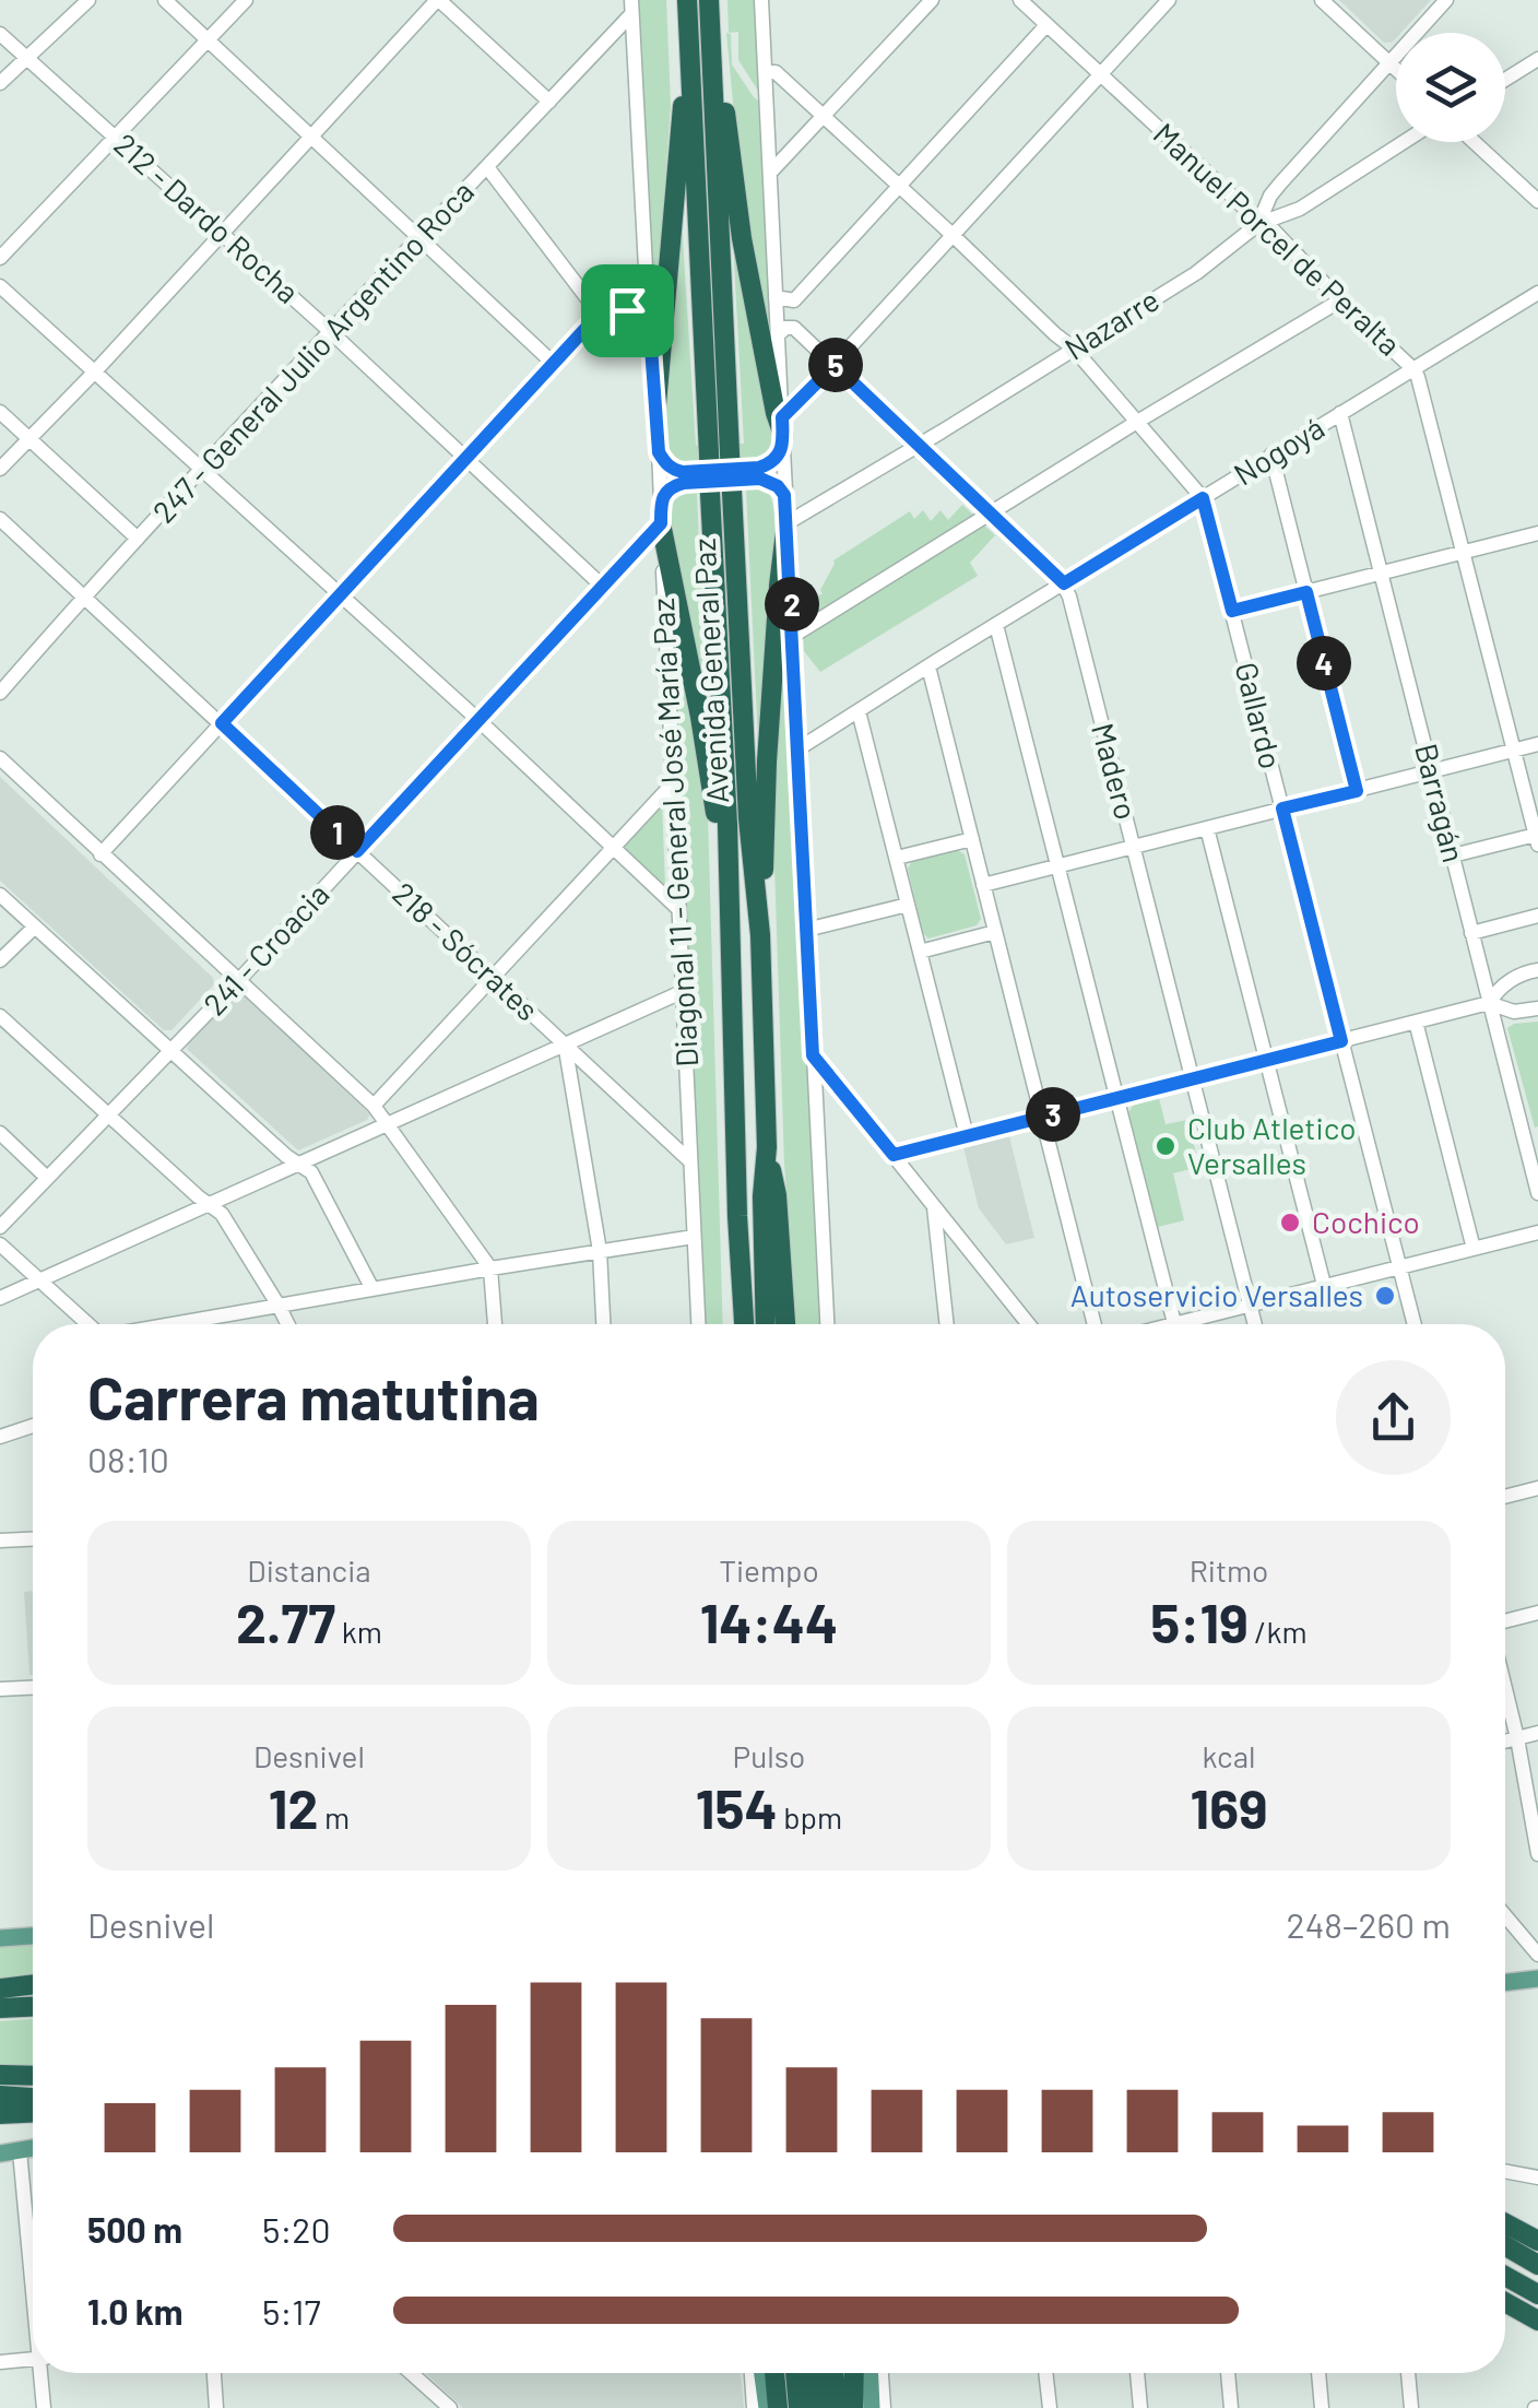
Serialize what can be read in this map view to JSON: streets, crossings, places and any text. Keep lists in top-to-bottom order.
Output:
{
  "streets": {
    "highway": ["Avenida General Paz"],
    "street": [
      "212 - Dardo Rocha",
      "Manuel Porcel de Peralta",
      "Nazarre",
      "247 - General Julio Argentino Roca",
      "Nogoyá",
      "Gallardo",
      "Madero",
      "Barragán",
      "Diagonal 11 - General José María Paz",
      "241 - Croacia",
      "218 - Sócrates"
    ]
  },
  "crossings": [
    ["212 - Dardo Rocha", "247 - General Julio Argentino Roca"],
    ["212 - Dardo Rocha", "241 - Croacia"],
    ["Manuel Porcel de Peralta", "Nazarre"],
    ["Manuel Porcel de Peralta", "Nogoyá"],
    ["Nazarre", "Gallardo"],
    ["247 - General Julio Argentino Roca", "Diagonal 11 - General José María Paz"],
    ["247 - General Julio Argentino Roca", "218 - Sócrates"],
    ["Nogoyá", "Gallardo"],
    ["Nogoyá", "Madero"],
    ["Nogoyá", "Barragán"],
    ["Diagonal 11 - General José María Paz", "241 - Croacia"],
    ["Diagonal 11 - General José María Paz", "218 - Sócrates"],
    ["241 - Croacia", "218 - Sócrates"]
  ],
  "places": ["Club Atletico Versalles", "Cochico", "Autoservicio Versalles"],
  "page": {
    "pins": [
      "5",
      "2",
      "4",
      "1",
      "3"
    ],
    "heading": ["Carrera matutina", "08:10"],
    "stats": [
      ["Distancia", "2.77 km"],
      ["Tiempo", "14:44"],
      ["Ritmo", "5:19 /km"],
      ["Desnivel", "12 m"],
      ["Pulso", "154 bpm"],
      ["kcal", "169"]
    ],
    "chart": ["Desnivel", "248–260 m"],
    "list": [
      {
        "name": "500 m",
        "note": "5:20"
      },
      {
        "name": "1.0 km",
        "note": "5:17"
      }
    ]
  }
}
